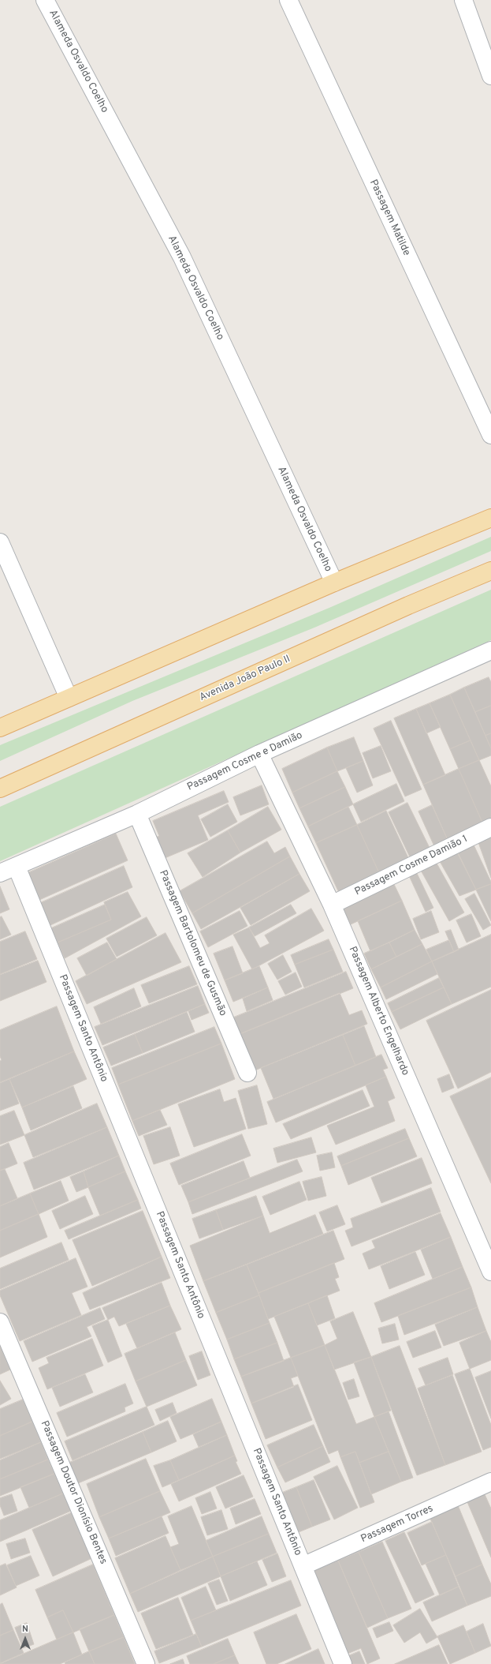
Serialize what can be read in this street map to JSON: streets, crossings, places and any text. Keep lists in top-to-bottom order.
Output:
{
  "streets": {
    "main road": ["Avenida João Paulo II"],
    "street": [
      "Alameda Osvaldo Coelho",
      "Passagem Matilde",
      "Passagem Cosme e Damião",
      "Passagem Cosme Damião 1",
      "Passagem Bartolomeu de Gusmão",
      "Passagem Alberto Engelhardo",
      "Passagem Santo Antônio",
      "Passagem Doutor Dionísio Bentes",
      "Passagem Torres"
    ]
  },
  "crossings": [
    ["Passagem Cosme e Damião", "Passagem Bartolomeu de Gusmão"],
    ["Passagem Cosme e Damião", "Passagem Alberto Engelhardo"],
    ["Passagem Cosme e Damião", "Passagem Santo Antônio"],
    ["Passagem Cosme Damião 1", "Passagem Alberto Engelhardo"],
    ["Passagem Santo Antônio", "Passagem Torres"]
  ],
  "north": "top"
}
